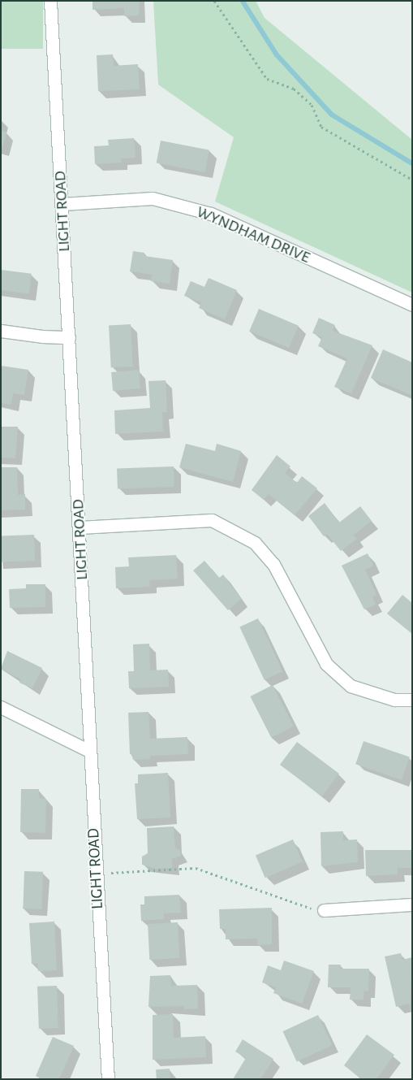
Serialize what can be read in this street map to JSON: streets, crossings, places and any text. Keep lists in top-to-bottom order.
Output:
{
  "streets": {
    "street": ["LIGHT ROAD", "WYNDHAM DRIVE"]
  },
  "crossings": [
    ["LIGHT ROAD", "WYNDHAM DRIVE"]
  ]
}
